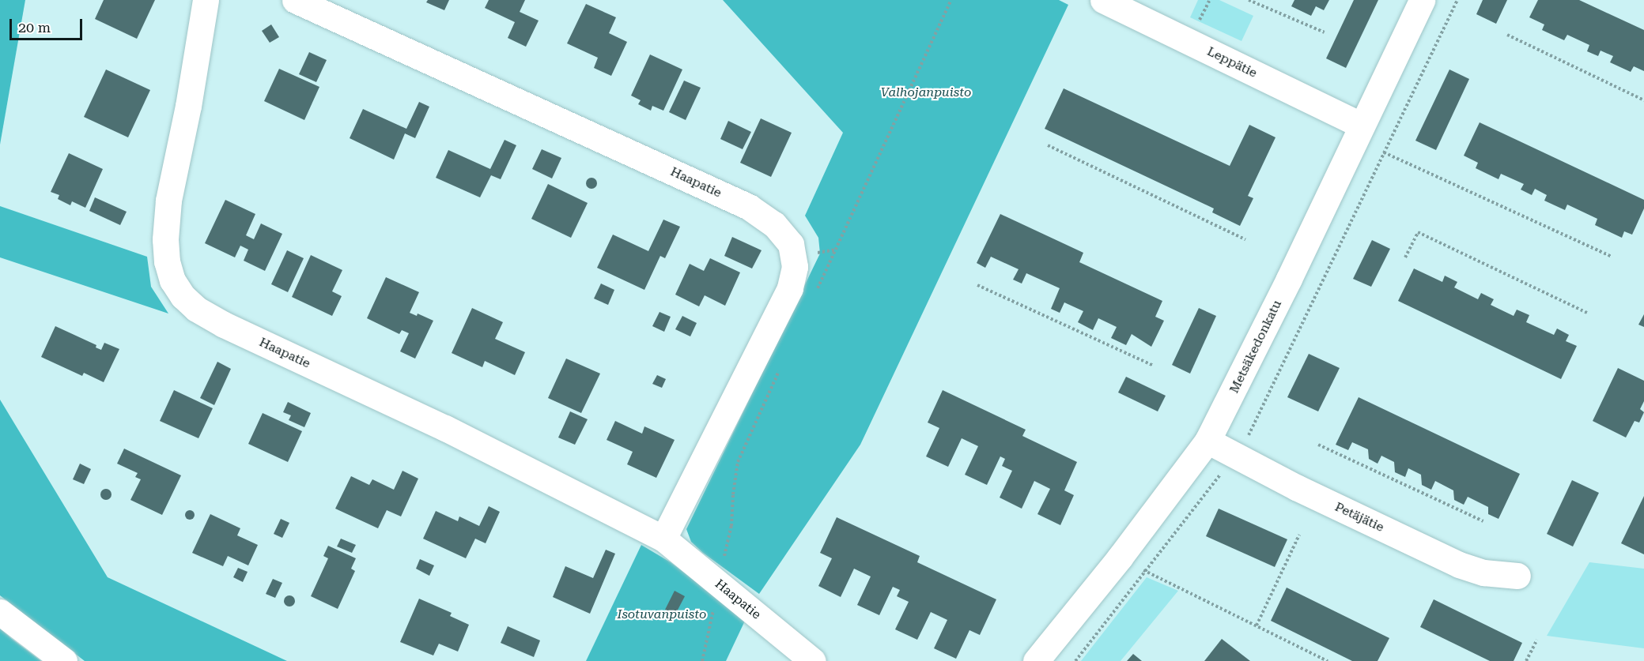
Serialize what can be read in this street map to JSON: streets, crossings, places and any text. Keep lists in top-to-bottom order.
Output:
{
  "streets": {
    "street": [
      "Leppätie",
      "Haapatie",
      "Metsäkedonkatu",
      "Petäjätie"
    ]
  },
  "crossings": [
    ["Leppätie", "Metsäkedonkatu"],
    ["Metsäkedonkatu", "Petäjätie"]
  ],
  "parks": ["Valhojanpuisto", "Isotuvanpuisto"],
  "scale_bar": "20 m"
}
